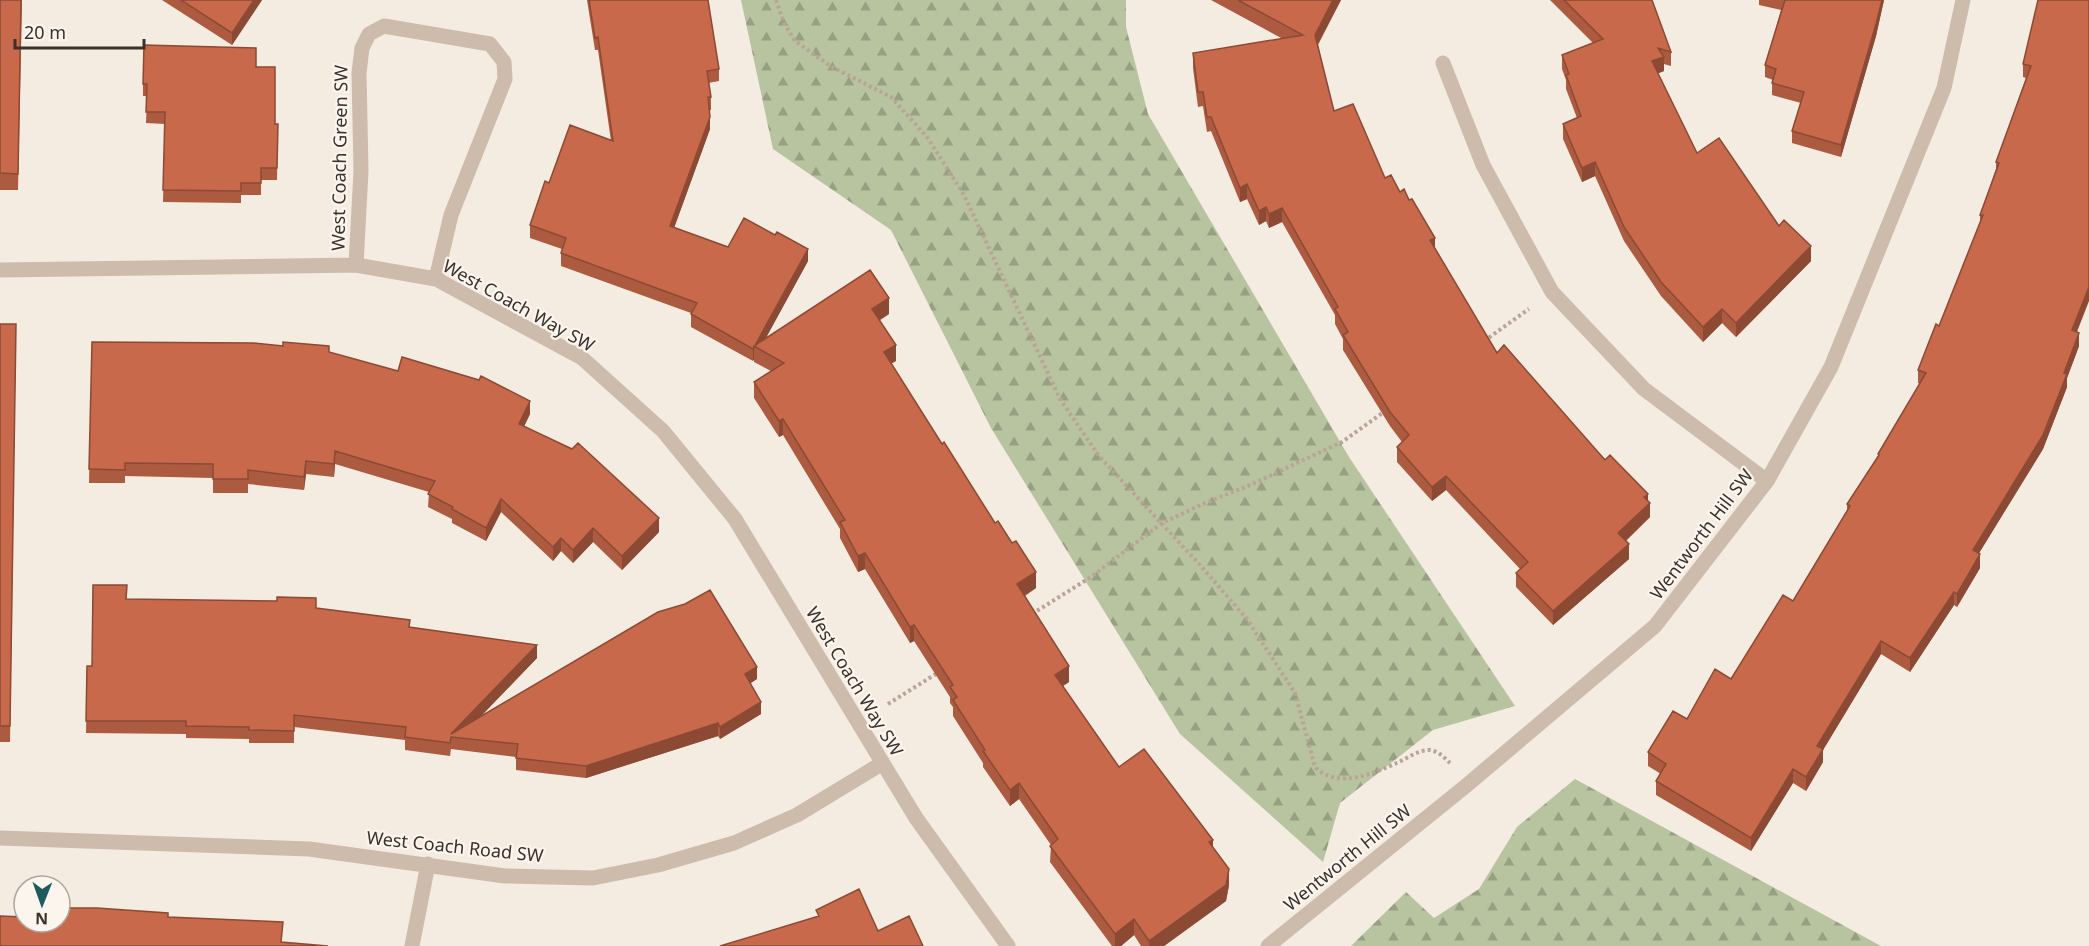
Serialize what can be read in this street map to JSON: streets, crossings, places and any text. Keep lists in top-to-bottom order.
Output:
{
  "streets": {
    "street": [
      "West Coach Green SW",
      "West Coach Way SW",
      "Wentworth Hill SW",
      "West Coach Road SW"
    ]
  },
  "crossings": [
    ["West Coach Green SW", "West Coach Way SW"],
    ["West Coach Way SW", "West Coach Road SW"]
  ],
  "scale_bar": "20 m",
  "north": "bottom"
}
